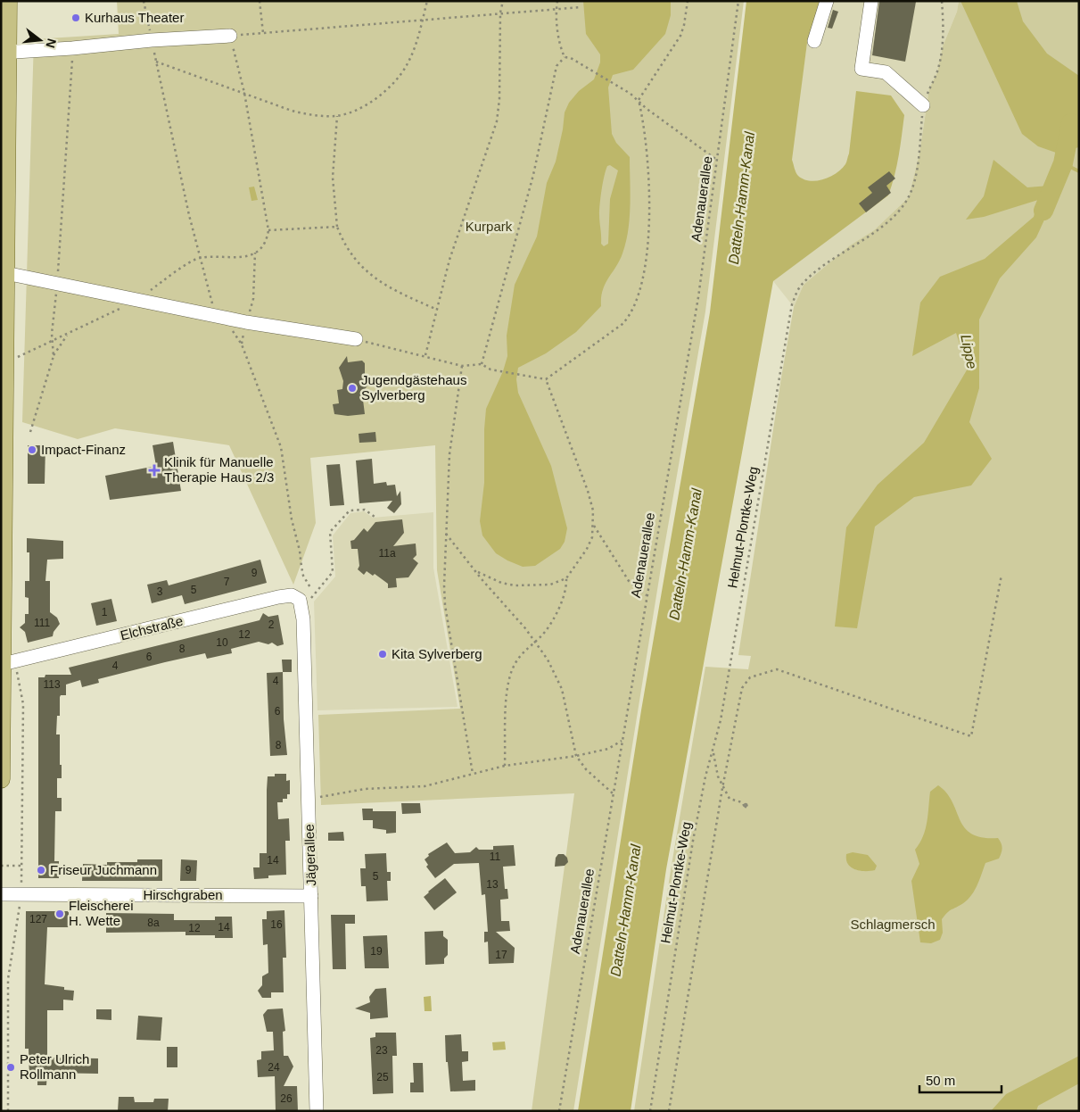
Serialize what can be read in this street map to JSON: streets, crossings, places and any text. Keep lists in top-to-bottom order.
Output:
{
  "streets": {
    "street": ["Elchstraße", "Jägerallee", "Hirschgraben"],
    "path": ["Adenauerallee", "Helmut-Plontke-Weg"]
  },
  "crossings": [
    ["Elchstraße", "Jägerallee"],
    ["Jägerallee", "Hirschgraben"]
  ],
  "water": ["Datteln-Hamm-Kanal", "Lippe"],
  "parks": ["Kurpark", "Schlagmersch"],
  "places": {
    "other": [
      "Kurhaus Theater",
      "Jugendgästehaus Sylverberg",
      "Impact-Finanz",
      "Kita Sylverberg",
      "Friseur Juchmann",
      "Fleischerei H. Wette",
      "Peter Ulrich Rollmann"
    ],
    "health": ["Klinik für Manuelle Therapie Haus 2/3"]
  },
  "house_numbers": [
    "11a",
    "9",
    "7",
    "5",
    "3",
    "1",
    "111",
    "2",
    "12",
    "10",
    "8",
    "6",
    "4",
    "4",
    "113",
    "6",
    "8",
    "11",
    "14",
    "9",
    "5",
    "13",
    "127",
    "8a",
    "16",
    "14",
    "12",
    "19",
    "17",
    "23",
    "24",
    "25",
    "26"
  ],
  "scale_bar": "50 m",
  "north": "right"
}
